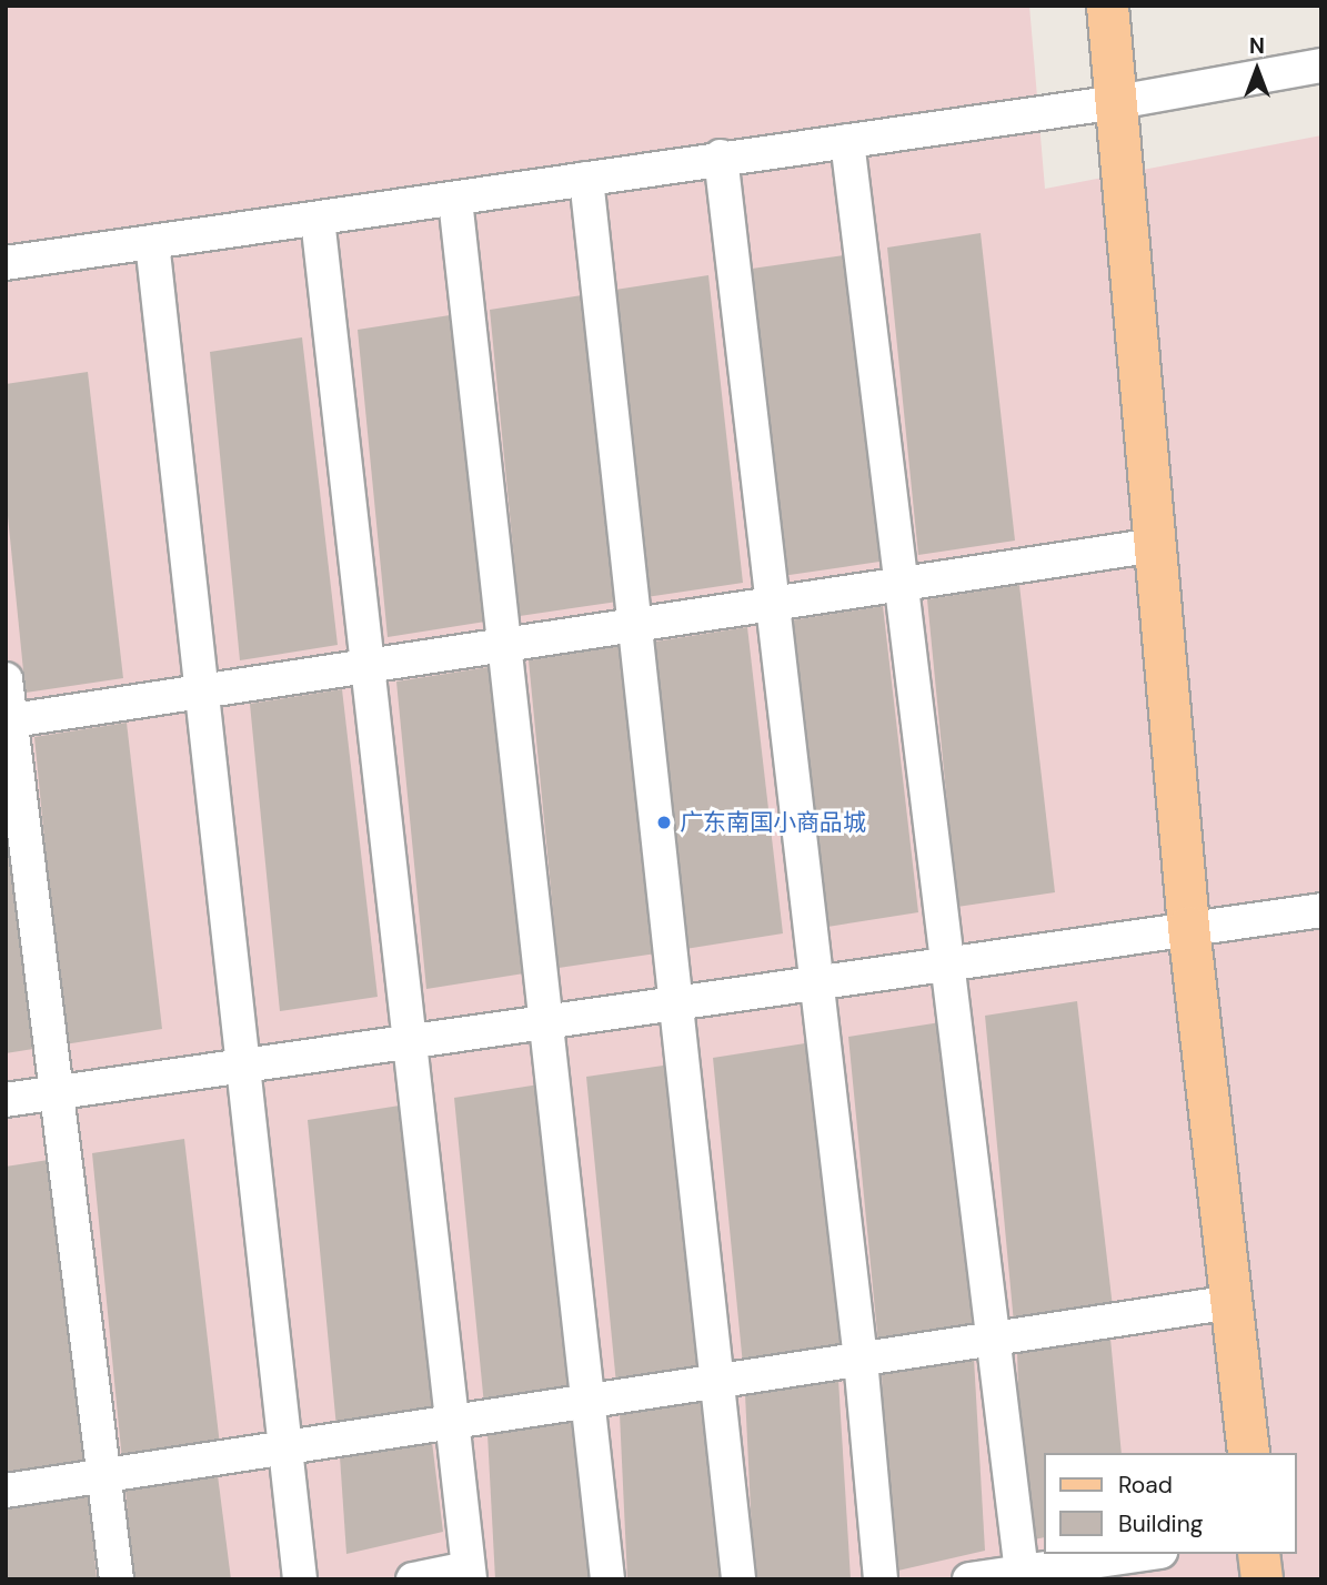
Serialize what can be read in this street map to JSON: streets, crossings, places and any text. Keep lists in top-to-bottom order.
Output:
{
  "places": ["广东南国小商品城"],
  "legend": ["Road", "Building"],
  "north": "top"
}
